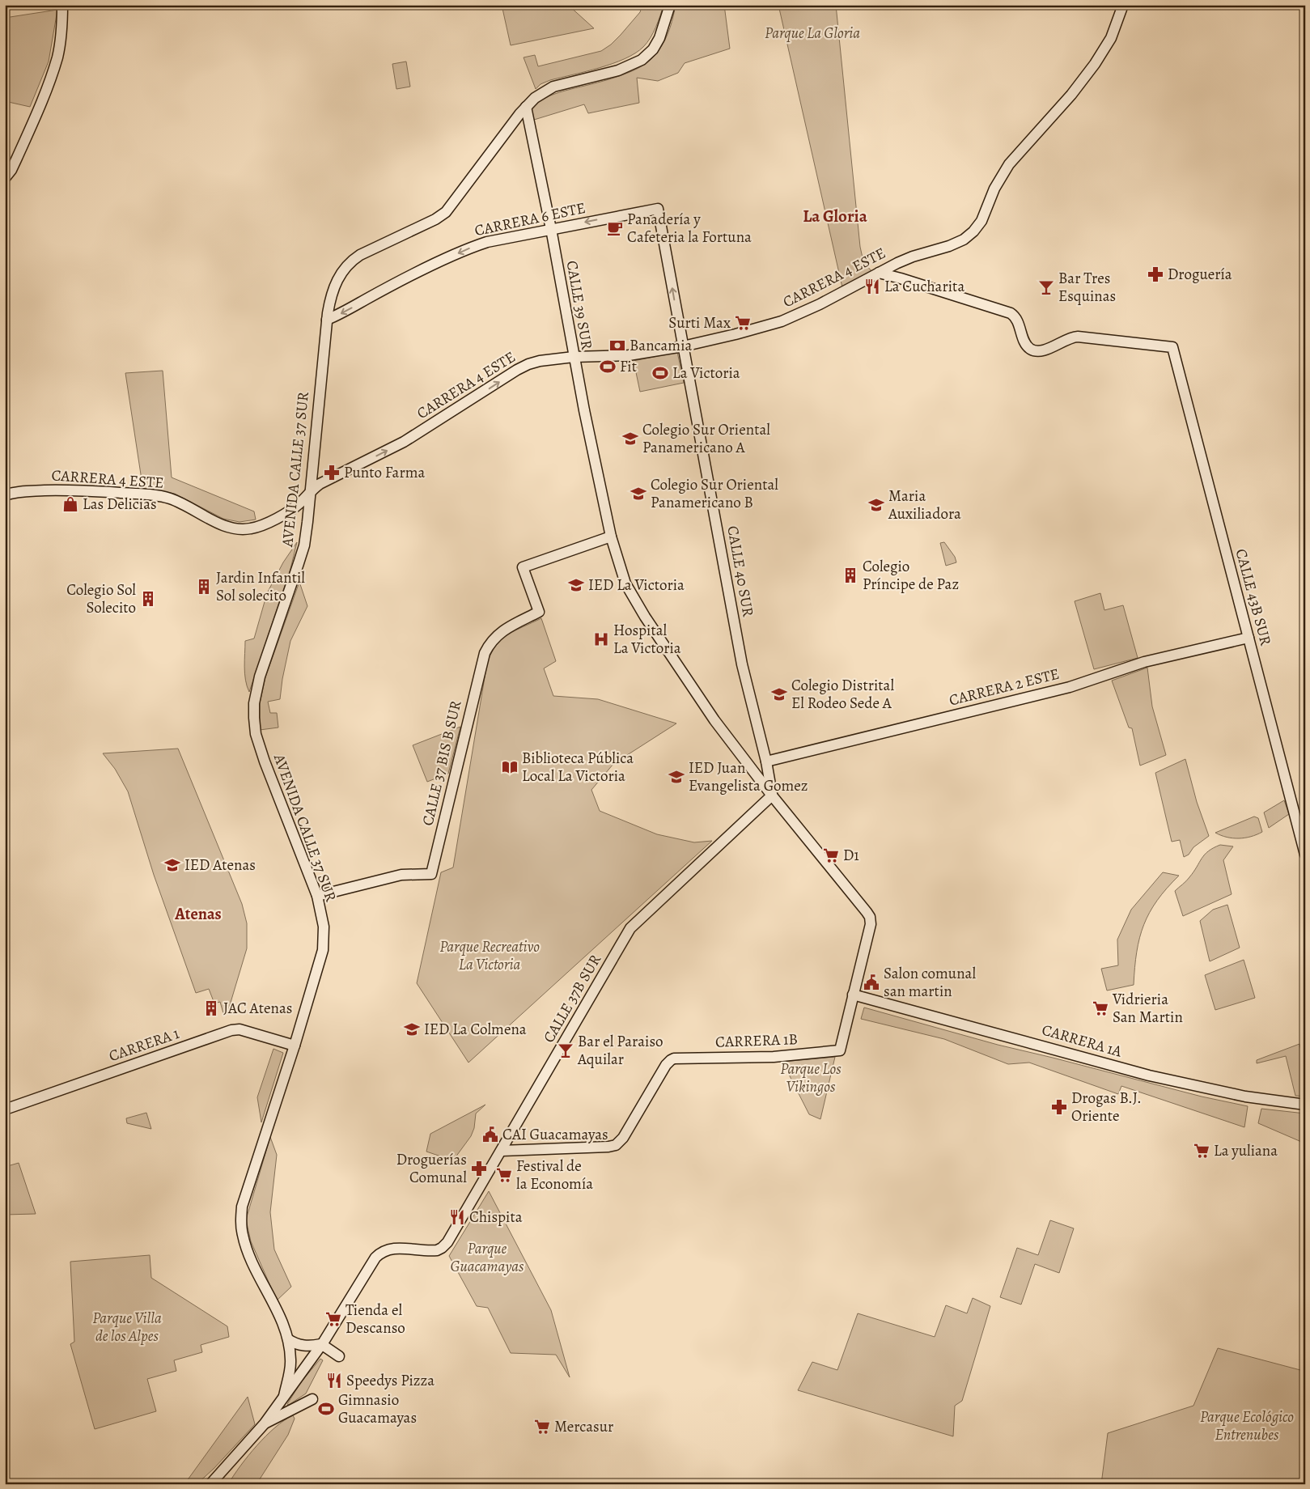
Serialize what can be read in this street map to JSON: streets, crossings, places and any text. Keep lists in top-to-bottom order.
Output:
{
  "streets": {
    "street": [
      "CARRERA 6 ESTE",
      "CARRERA 4 ESTE",
      "CALLE 39 SUR",
      "AVENIDA CALLE 37 SUR",
      "CALLE 40 SUR",
      "CALLE 43B SUR",
      "CARRERA 2 ESTE",
      "CALLE 37 BIS B SUR",
      "CALLE 37B SUR",
      "CARRERA 1B",
      "CARRERA 1A",
      "CARRERA 1"
    ]
  },
  "crossings": [
    ["CARRERA 6 ESTE", "CALLE 39 SUR"],
    ["CARRERA 6 ESTE", "AVENIDA CALLE 37 SUR"],
    ["CARRERA 6 ESTE", "CALLE 40 SUR"],
    ["CARRERA 4 ESTE", "CALLE 39 SUR"],
    ["CARRERA 4 ESTE", "AVENIDA CALLE 37 SUR"],
    ["CARRERA 4 ESTE", "CALLE 40 SUR"],
    ["CARRERA 4 ESTE", "CALLE 43B SUR"],
    ["CALLE 39 SUR", "AVENIDA CALLE 37 SUR"],
    ["CALLE 39 SUR", "CALLE 40 SUR"],
    ["CALLE 39 SUR", "CALLE 37 BIS B SUR"],
    ["CALLE 39 SUR", "CALLE 37B SUR"],
    ["CALLE 39 SUR", "CARRERA 1B"],
    ["CALLE 39 SUR", "CARRERA 1A"],
    ["AVENIDA CALLE 37 SUR", "CALLE 37 BIS B SUR"],
    ["AVENIDA CALLE 37 SUR", "CARRERA 1"],
    ["CALLE 40 SUR", "CARRERA 2 ESTE"],
    ["CALLE 40 SUR", "CALLE 37B SUR"],
    ["CALLE 43B SUR", "CARRERA 2 ESTE"],
    ["CALLE 37B SUR", "CARRERA 1B"],
    ["CARRERA 1B", "CARRERA 1A"]
  ],
  "one_way": ["CARRERA 6 ESTE"],
  "districts": ["La Gloria", "Atenas"],
  "parks": [
    "Parque La Gloria",
    "Parque Recreativo La Victoria",
    "Parque Los Vikingos",
    "Parque Guacamayas",
    "Parque Villa de los Alpes",
    "Parque Ecológico Entrenubes"
  ],
  "places": {
    "cafe": ["Panadería y Cafeteria la Fortuna"],
    "pharmacy": [
      "Droguería",
      "Punto Farma",
      "Drogas B.J. Oriente",
      "Droguerías Comunal"
    ],
    "restaurant": ["La Cucharita", "Chispita", "Speedys Pizza"],
    "bar": ["Bar Tres Esquinas", "Bar el Paraiso Aquilar"],
    "supermarket": [
      "Surti Max",
      "D1",
      "Vidrieria San Martin",
      "La yuliana",
      "Festival de la Economía",
      "Tienda el Descanso",
      "Mercasur"
    ],
    "bank": ["Bancamia"],
    "sports": ["Fit", "La Victoria", "Gimnasio Guacamayas"],
    "school or university": [
      "Colegio Sur Oriental Panamericano A",
      "Colegio Sur Oriental Panamericano B",
      "Maria Auxiliadora",
      "IED La Victoria",
      "Colegio Distrital El Rodeo Sede A",
      "IED Juan Evangelista Gomez",
      "IED Atenas",
      "IED La Colmena"
    ],
    "shop": ["Las Delicias"],
    "building": [
      "Colegio Príncipe de Paz",
      "Jardin Infantil Sol solecito",
      "Colegio Sol Solecito",
      "JAC Atenas"
    ],
    "hospital": ["Hospital La Victoria"],
    "library": ["Biblioteca Pública Local La Victoria"],
    "public building": ["Salon comunal san martin", "CAI Guacamayas"]
  }
}
